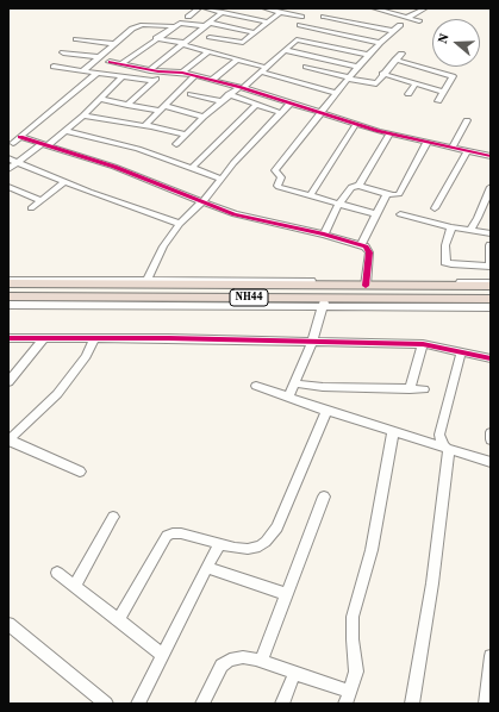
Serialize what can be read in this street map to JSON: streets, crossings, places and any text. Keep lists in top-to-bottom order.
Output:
{
  "streets": {
    "highway": ["NH44"]
  },
  "north": "left"
}
